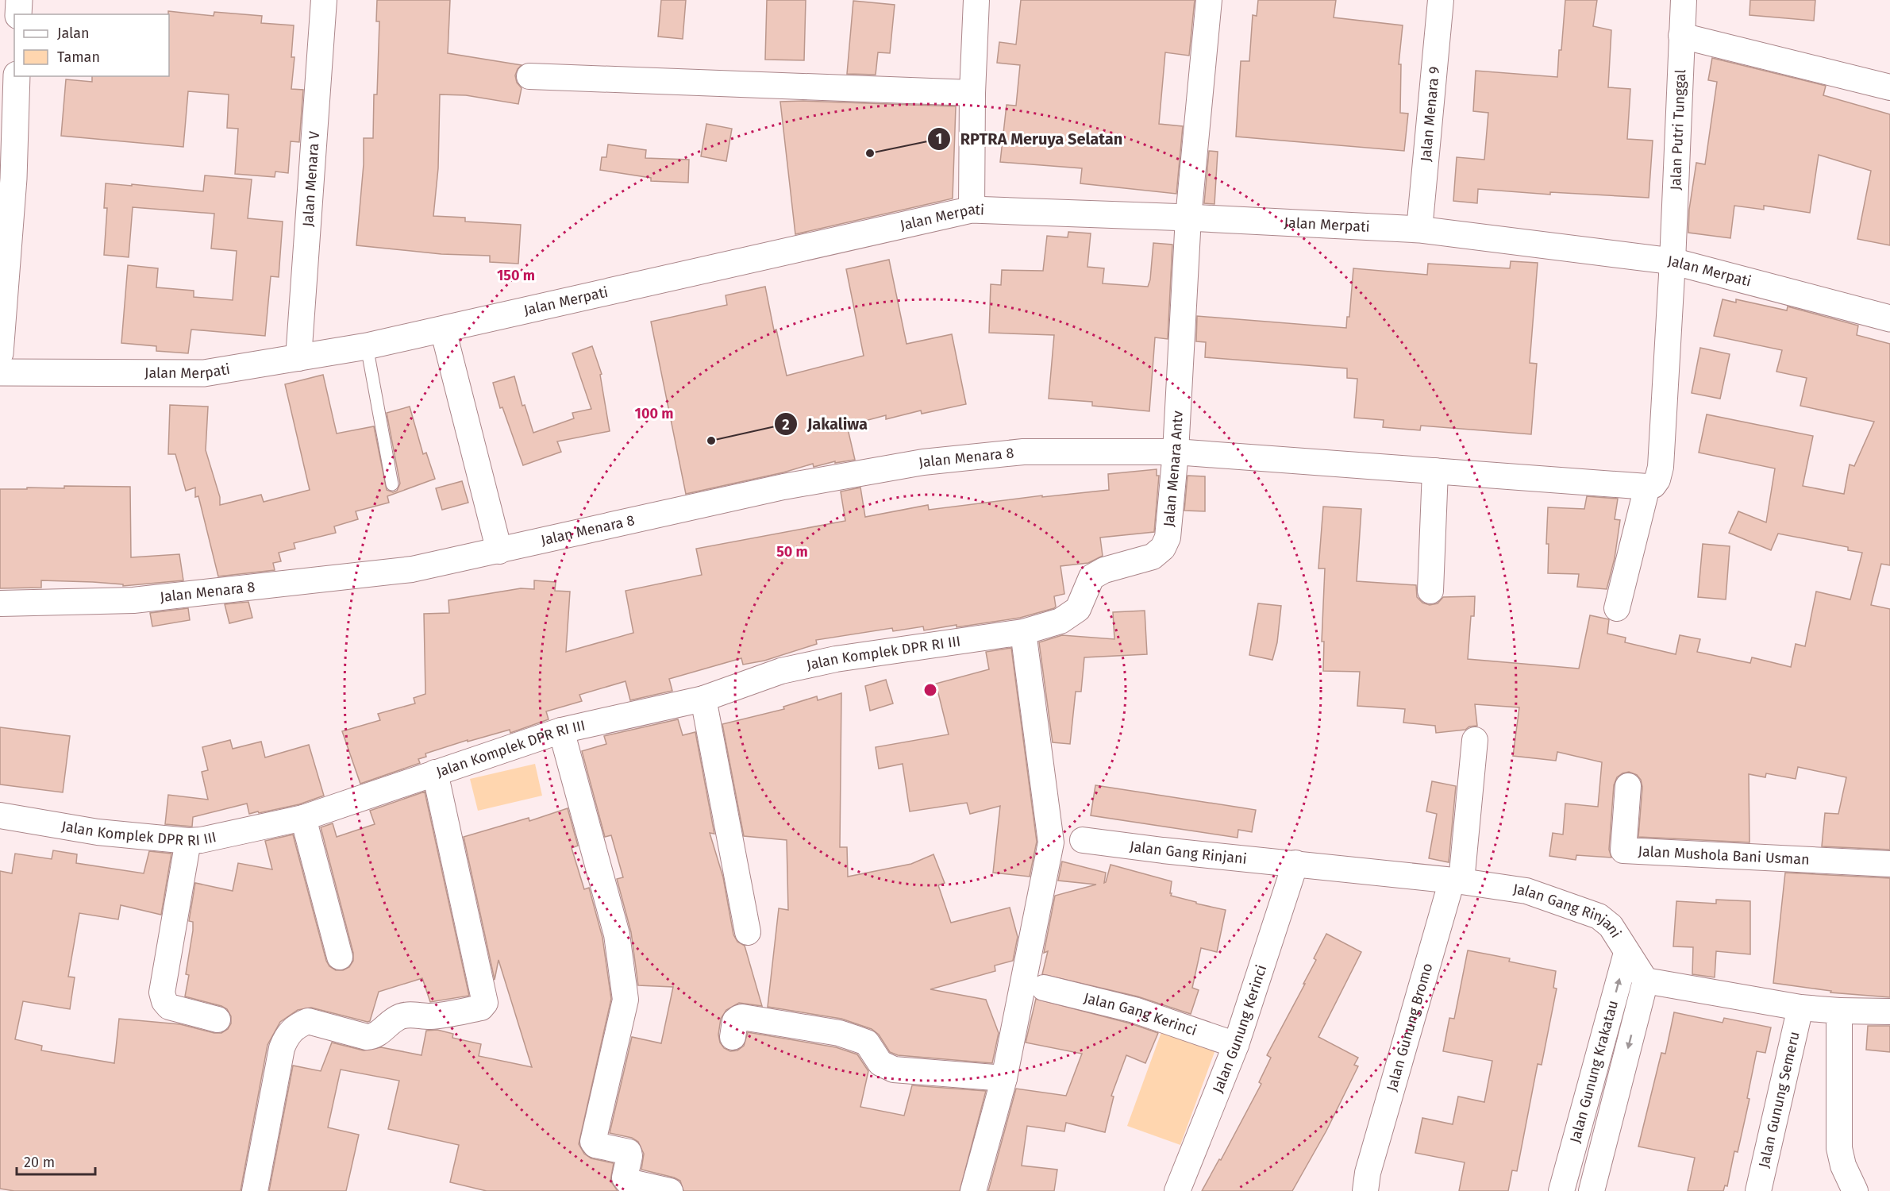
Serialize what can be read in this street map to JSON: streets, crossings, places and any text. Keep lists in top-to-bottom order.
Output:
{
  "streets": {
    "street": [
      "Jalan Menara 9",
      "Jalan Putri Tunggal",
      "Jalan Menara V",
      "Jalan Merpati",
      "Jalan Menara 8",
      "Jalan Menara Antv",
      "Jalan Komplek DPR RI III",
      "Jalan Gang Rinjani",
      "Jalan Mushola Bani Usman",
      "Jalan Gang Kerinci",
      "Jalan Gunung Bromo",
      "Jalan Gunung Kerinci",
      "Jalan Gunung Krakatau",
      "Jalan Gunung Semeru"
    ]
  },
  "crossings": [
    ["Jalan Menara 9", "Jalan Merpati"],
    ["Jalan Putri Tunggal", "Jalan Merpati"],
    ["Jalan Putri Tunggal", "Jalan Menara 8"],
    ["Jalan Menara V", "Jalan Merpati"],
    ["Jalan Merpati", "Jalan Menara Antv"],
    ["Jalan Menara 8", "Jalan Menara Antv"],
    ["Jalan Menara Antv", "Jalan Komplek DPR RI III"],
    ["Jalan Gang Rinjani", "Jalan Gunung Bromo"],
    ["Jalan Gang Rinjani", "Jalan Gunung Kerinci"],
    ["Jalan Gang Rinjani", "Jalan Gunung Krakatau"],
    ["Jalan Gang Kerinci", "Jalan Gunung Kerinci"]
  ],
  "places": ["RPTRA Meruya Selatan", "Jakaliwa"],
  "legend": ["Jalan", "Taman"],
  "scale_bar": "20 m",
  "rings": ["150 m", "100 m", "50 m"]
}
